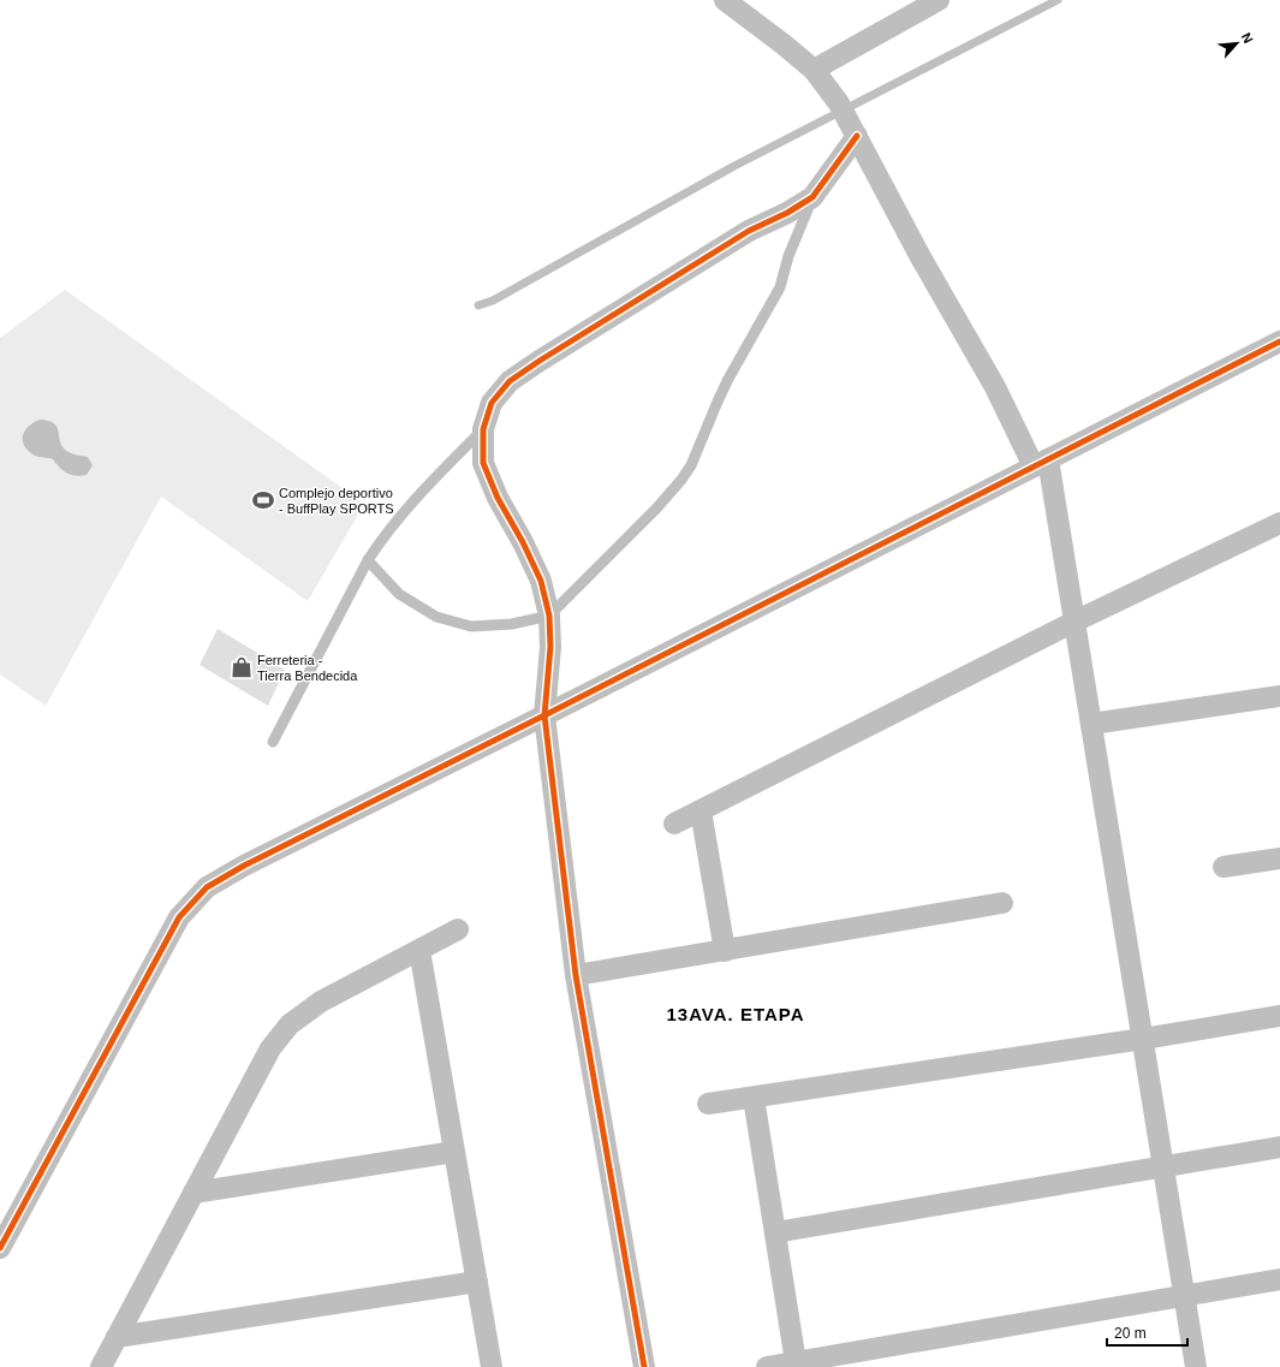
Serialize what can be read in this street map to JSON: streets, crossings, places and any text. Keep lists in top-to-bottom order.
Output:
{
  "districts": ["13AVA. ETAPA"],
  "places": {
    "sports": ["Complejo deportivo - BuffPlay SPORTS"],
    "shop": ["Ferreteria - Tierra Bendecida"]
  },
  "scale_bar": "20 m",
  "north": "top right"
}
